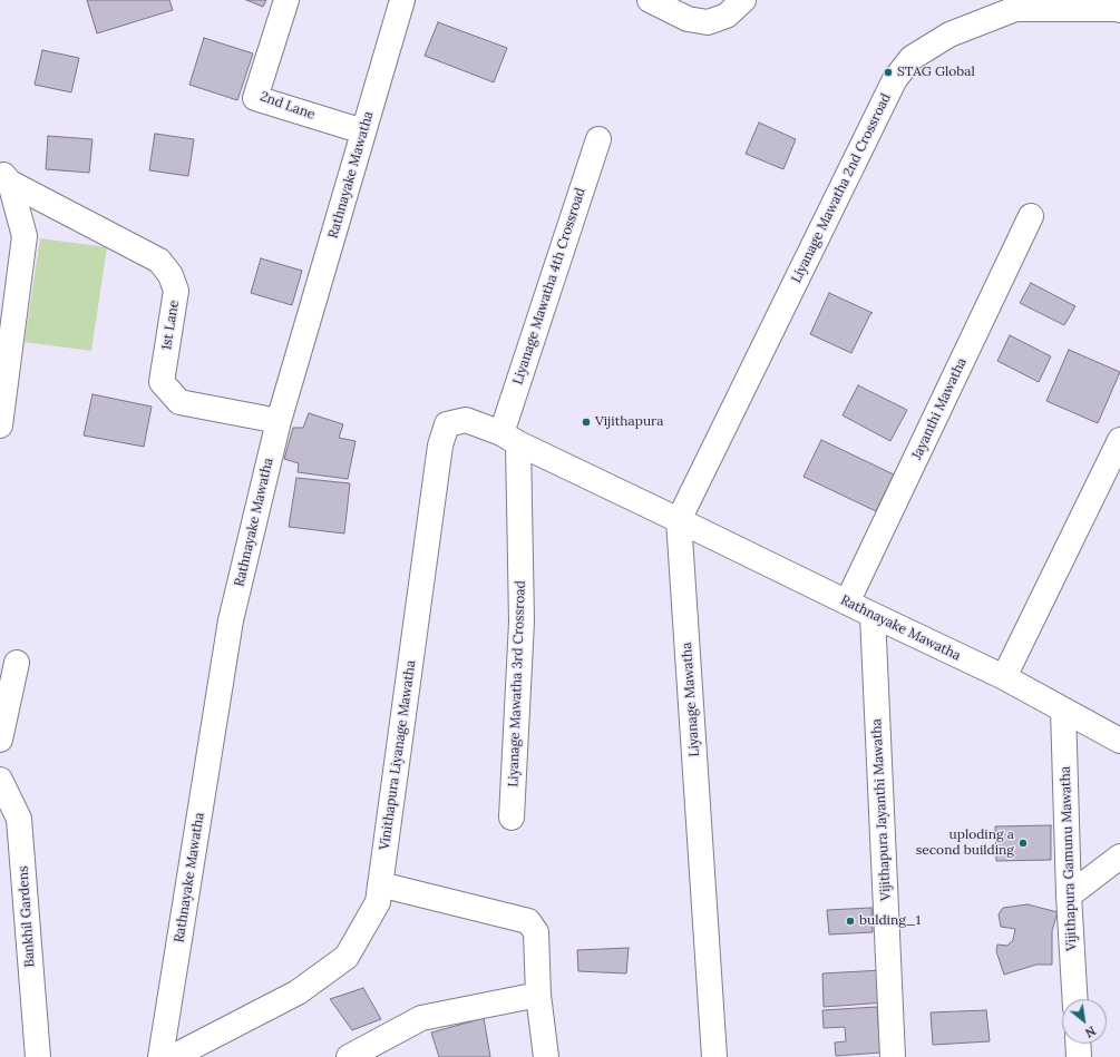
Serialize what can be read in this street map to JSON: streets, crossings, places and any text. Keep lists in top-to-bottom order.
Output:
{
  "streets": {
    "street": [
      "2nd Lane",
      "Rathnayake Mawatha",
      "Liyanage Mawatha 2nd Crossroad",
      "Liyanage Mawatha 4th Crossroad",
      "1st Lane",
      "Jayanthi Mawatha",
      "Liyanage Mawatha 3rd Crossroad",
      "Liyanage Mawatha",
      "Vinithapura Liyanage Mawatha",
      "Vijithapura Jayanthi Mawatha",
      "Vijithapura Gamunu Mawatha",
      "Bankhil Gardens"
    ]
  },
  "crossings": [
    ["2nd Lane", "Rathnayake Mawatha"],
    ["Rathnayake Mawatha", "Liyanage Mawatha 2nd Crossroad"],
    ["Rathnayake Mawatha", "1st Lane"],
    ["Rathnayake Mawatha", "Jayanthi Mawatha"],
    ["Rathnayake Mawatha", "Liyanage Mawatha"],
    ["Rathnayake Mawatha", "Vijithapura Jayanthi Mawatha"],
    ["Rathnayake Mawatha", "Vijithapura Gamunu Mawatha"],
    ["Liyanage Mawatha 2nd Crossroad", "Liyanage Mawatha"],
    ["Liyanage Mawatha 4th Crossroad", "Liyanage Mawatha 3rd Crossroad"],
    ["Liyanage Mawatha 4th Crossroad", "Vinithapura Liyanage Mawatha"],
    ["Liyanage Mawatha 3rd Crossroad", "Vinithapura Liyanage Mawatha"]
  ],
  "places": [
    "STAG Global",
    "Vijithapura",
    "uploding a second building",
    "bulding_1"
  ],
  "north": "bottom right"
}
